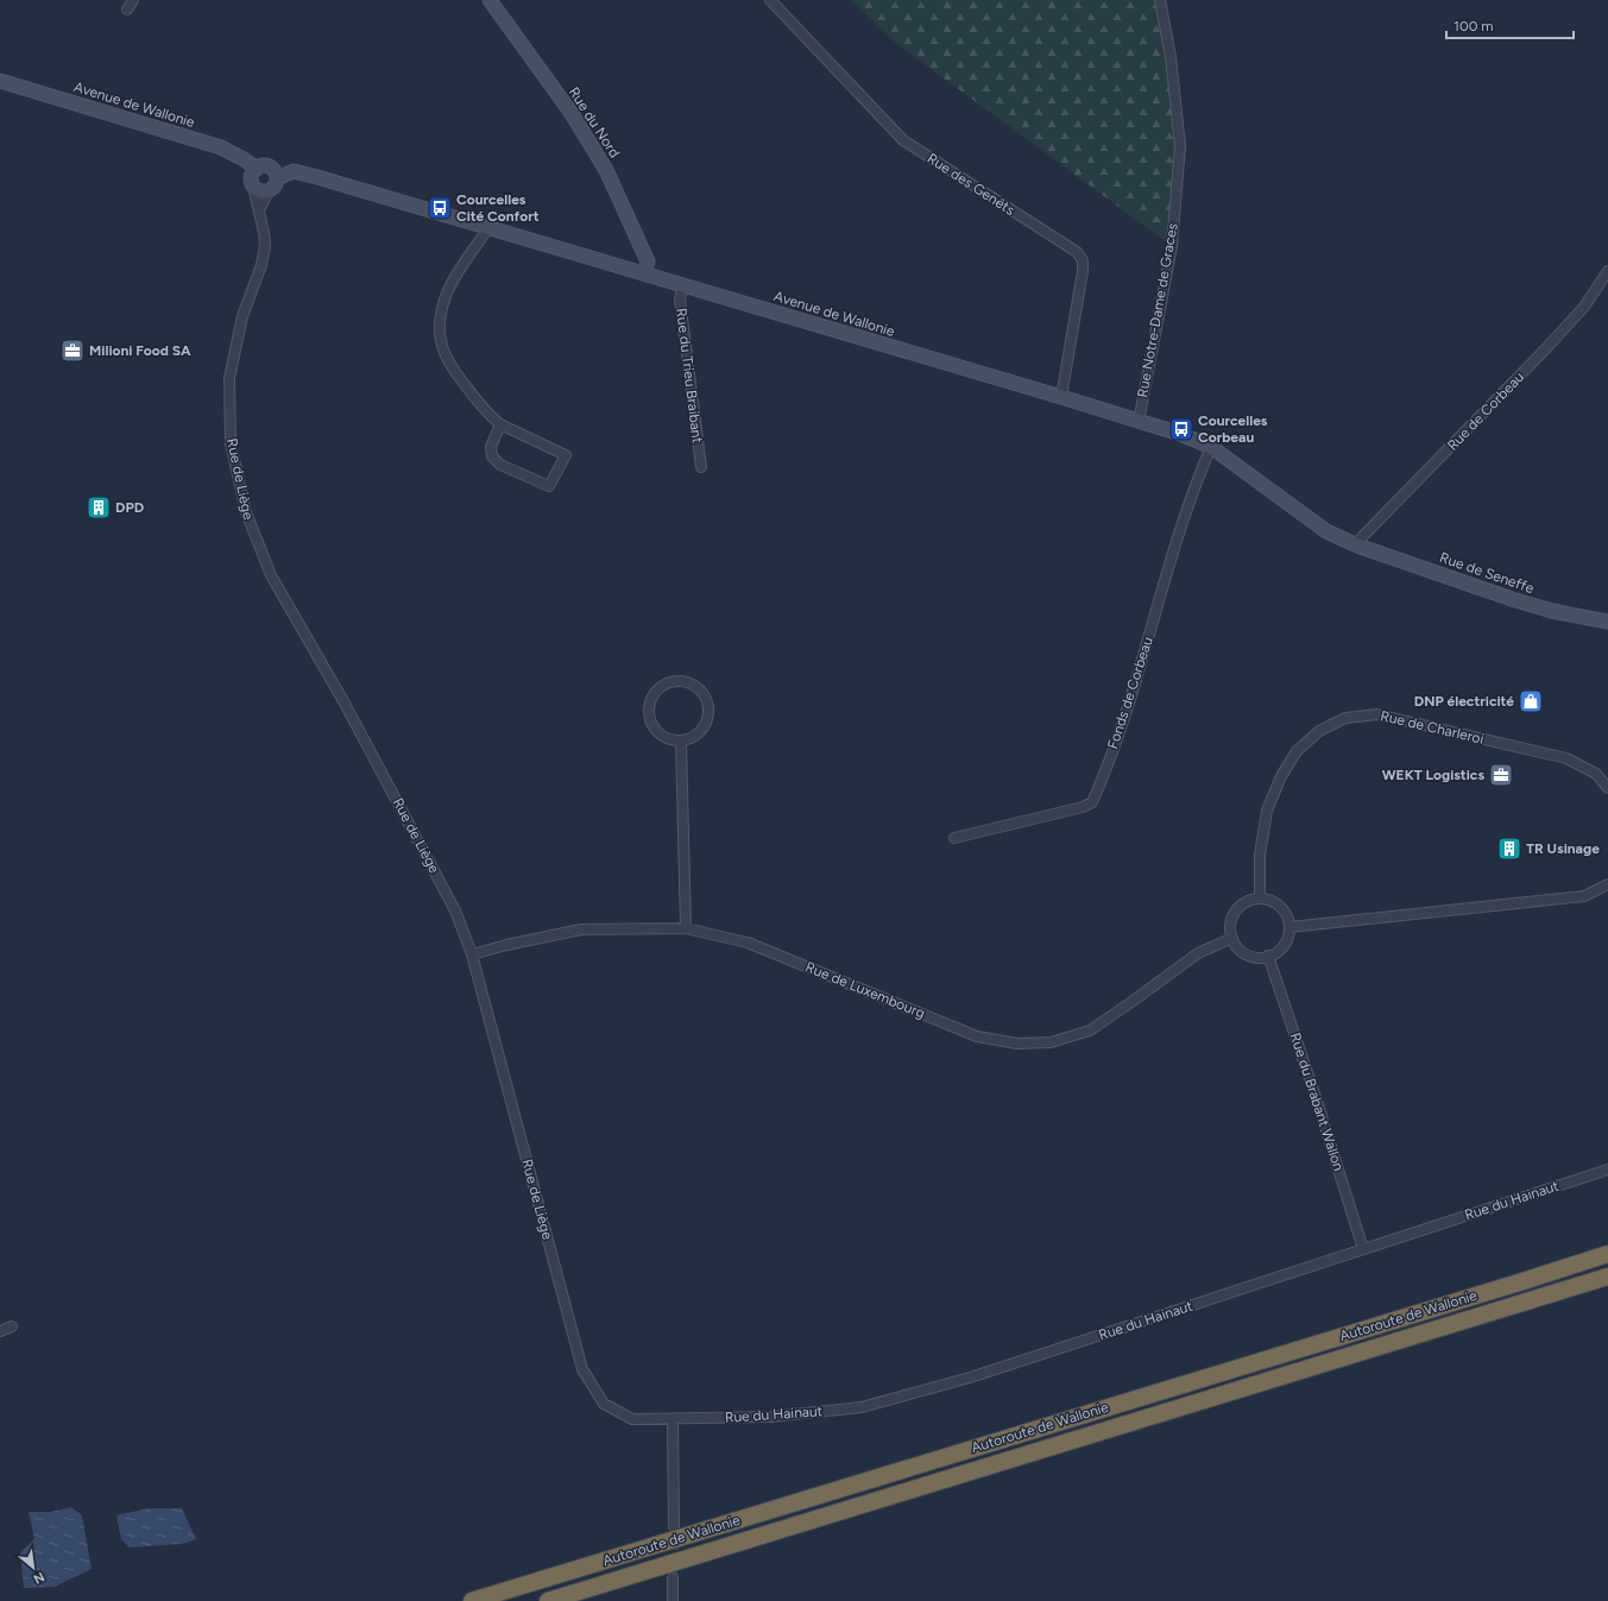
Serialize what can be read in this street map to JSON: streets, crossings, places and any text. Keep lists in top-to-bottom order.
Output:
{
  "streets": {
    "highway": ["Autoroute de Wallonie"],
    "street": [
      "Avenue de Wallonie",
      "Rue du Nord",
      "Rue des Genêts",
      "Rue Notre-Dame de Graces",
      "Rue du Trieu Braibant",
      "Rue de Corbeau",
      "Rue de Liège",
      "Rue de Seneffe",
      "Fonds de Corbeau",
      "Rue de Charleroi",
      "Rue de Luxembourg",
      "Rue du Brabant Wallon",
      "Rue du Hainaut"
    ]
  },
  "crossings": [
    ["Avenue de Wallonie", "Rue du Nord"],
    ["Avenue de Wallonie", "Rue des Genêts"],
    ["Avenue de Wallonie", "Rue Notre-Dame de Graces"],
    ["Avenue de Wallonie", "Rue du Trieu Braibant"],
    ["Avenue de Wallonie", "Rue de Corbeau"],
    ["Avenue de Wallonie", "Rue de Liège"],
    ["Avenue de Wallonie", "Rue de Seneffe"],
    ["Avenue de Wallonie", "Fonds de Corbeau"],
    ["Rue de Corbeau", "Rue de Seneffe"],
    ["Rue de Liège", "Rue de Luxembourg"],
    ["Rue de Liège", "Rue du Hainaut"],
    ["Rue de Charleroi", "Rue de Luxembourg"],
    ["Rue de Charleroi", "Rue du Brabant Wallon"],
    ["Rue de Luxembourg", "Rue du Brabant Wallon"],
    ["Rue du Brabant Wallon", "Rue du Hainaut"]
  ],
  "places": {
    "bus stop": ["Courcelles Cité Confort", "Courcelles Corbeau"],
    "office": ["Milioni Food SA", "WEKT Logistics"],
    "building": ["DPD", "TR Usinage"],
    "shop": ["DNP électricité"]
  },
  "scale_bar": "100 m",
  "north": "bottom right"
}
